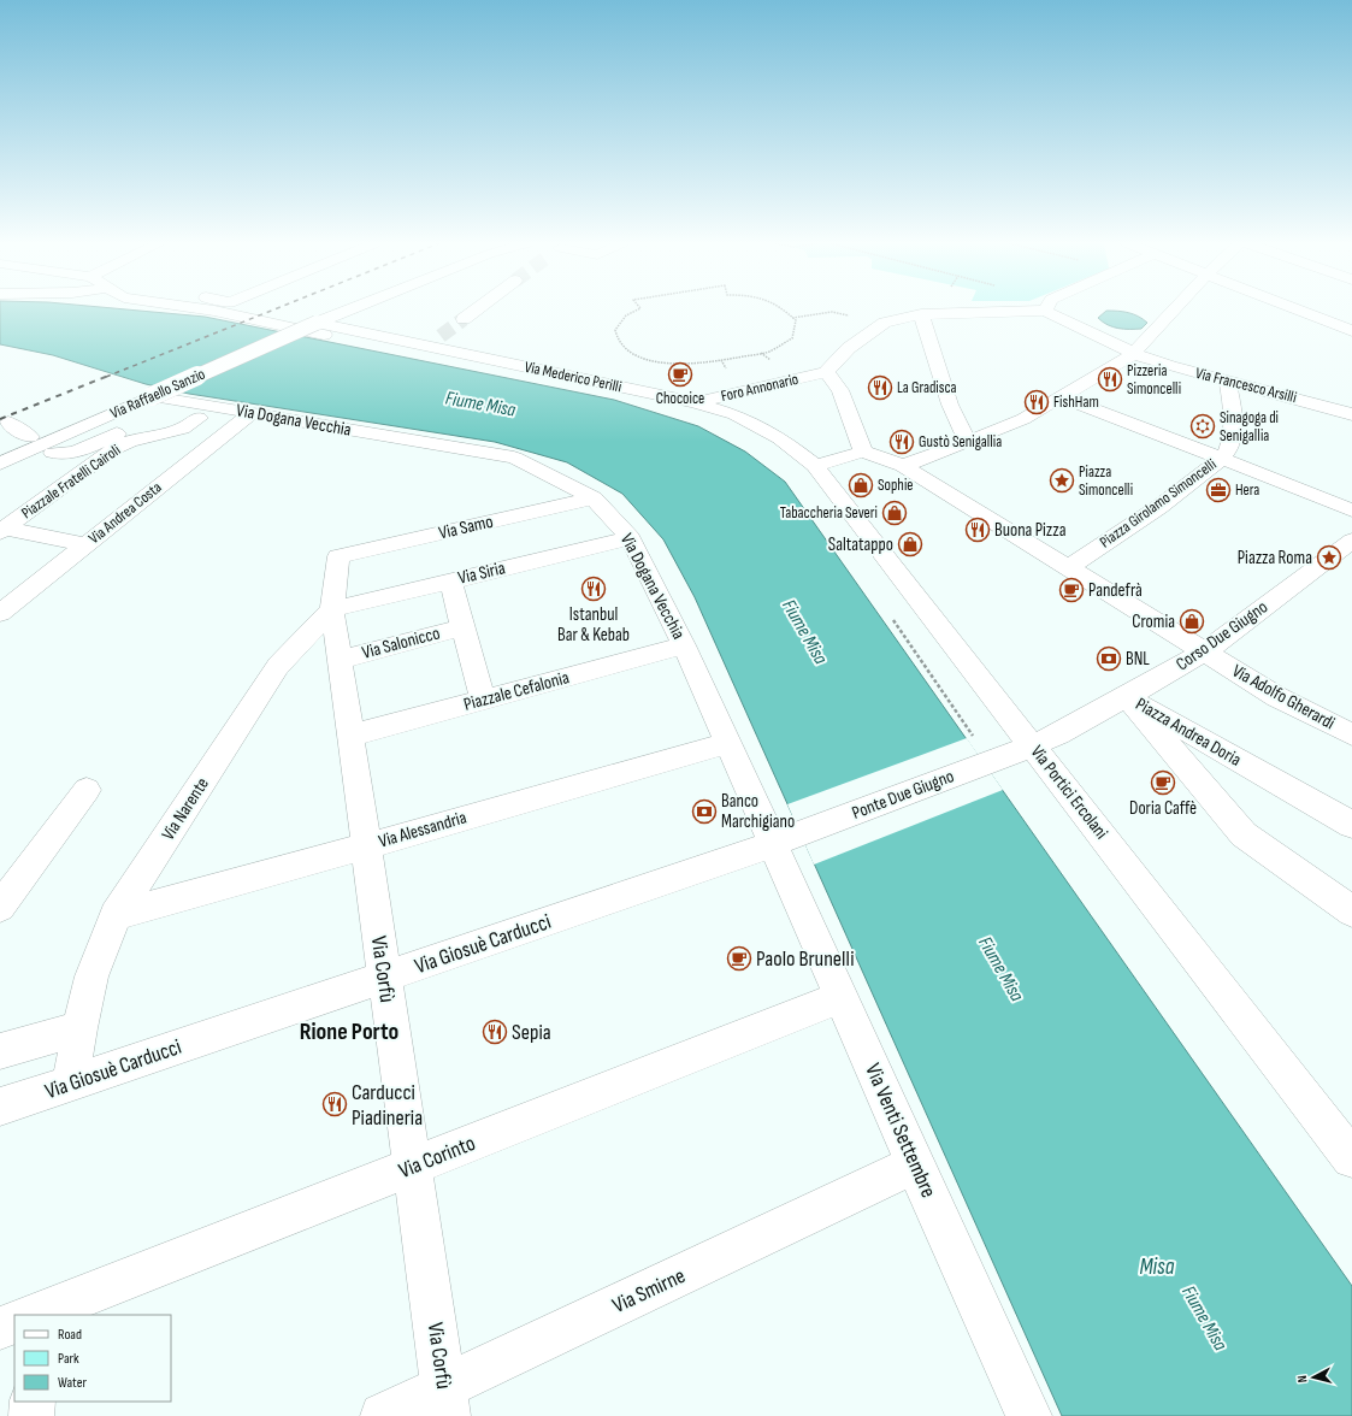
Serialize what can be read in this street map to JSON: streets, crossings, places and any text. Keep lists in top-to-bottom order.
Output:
{
  "streets": {
    "street": [
      "Via Mederico Perilli",
      "Via Francesco Arsilli",
      "Foro Annonario",
      "Via Raffaello Sanzio",
      "Via Dogana Vecchia",
      "Piazzale Fratelli Cairoli",
      "Piazza Girolamo Simoncelli",
      "Via Andrea Costa",
      "Via Samo",
      "Via Siria",
      "Corso Due Giugno",
      "Via Salonicco",
      "Piazzale Cefalonia",
      "Via Adolfo Gherardi",
      "Piazza Andrea Doria",
      "Via Portici Ercolani",
      "Ponte Due Giugno",
      "Via Narente",
      "Via Alessandria",
      "Via Giosuè Carducci",
      "Via Corfù",
      "Via Venti Settembre",
      "Via Corinto",
      "Via Smirne"
    ]
  },
  "crossings": [
    ["Via Mederico Perilli", "Foro Annonario"],
    ["Via Mederico Perilli", "Via Raffaello Sanzio"],
    ["Via Mederico Perilli", "Via Portici Ercolani"],
    ["Via Raffaello Sanzio", "Via Dogana Vecchia"],
    ["Via Dogana Vecchia", "Piazzale Fratelli Cairoli"],
    ["Via Dogana Vecchia", "Via Andrea Costa"],
    ["Via Dogana Vecchia", "Via Samo"],
    ["Via Dogana Vecchia", "Via Siria"],
    ["Via Dogana Vecchia", "Piazzale Cefalonia"],
    ["Via Dogana Vecchia", "Ponte Due Giugno"],
    ["Via Dogana Vecchia", "Via Alessandria"],
    ["Via Dogana Vecchia", "Via Giosuè Carducci"],
    ["Via Dogana Vecchia", "Via Venti Settembre"],
    ["Piazza Girolamo Simoncelli", "Via Adolfo Gherardi"],
    ["Via Samo", "Via Siria"],
    ["Via Samo", "Via Narente"],
    ["Via Samo", "Via Corfù"],
    ["Via Siria", "Via Narente"],
    ["Via Siria", "Via Corfù"],
    ["Corso Due Giugno", "Via Adolfo Gherardi"],
    ["Corso Due Giugno", "Piazza Andrea Doria"],
    ["Corso Due Giugno", "Via Portici Ercolani"],
    ["Corso Due Giugno", "Ponte Due Giugno"],
    ["Via Salonicco", "Via Corfù"],
    ["Piazzale Cefalonia", "Via Corfù"],
    ["Via Portici Ercolani", "Ponte Due Giugno"],
    ["Ponte Due Giugno", "Via Giosuè Carducci"],
    ["Ponte Due Giugno", "Via Venti Settembre"],
    ["Via Narente", "Via Alessandria"],
    ["Via Narente", "Via Giosuè Carducci"],
    ["Via Narente", "Via Corfù"],
    ["Via Alessandria", "Via Corfù"],
    ["Via Giosuè Carducci", "Via Corfù"],
    ["Via Giosuè Carducci", "Via Venti Settembre"],
    ["Via Corfù", "Via Corinto"],
    ["Via Corfù", "Via Smirne"],
    ["Via Venti Settembre", "Via Corinto"],
    ["Via Venti Settembre", "Via Smirne"]
  ],
  "districts": ["Rione Porto"],
  "water": ["Fiume Misa", "Misa"],
  "places": {
    "cafe": [
      "Chocoice",
      "Pandefrà",
      "Doria Caffè",
      "Paolo Brunelli"
    ],
    "restaurant": [
      "Pizzeria Simoncelli",
      "La Gradisca",
      "FishHam",
      "Gustò Senigallia",
      "Buona Pizza",
      "Istanbul Bar & Kebab",
      "Sepia",
      "Carducci Piadineria"
    ],
    "synagogue": ["Sinagoga di Senigallia"],
    "place": ["Piazza Simoncelli", "Piazza Roma"],
    "shop": [
      "Sophie",
      "Tabaccheria Severi",
      "Saltatappo",
      "Cromia"
    ],
    "office": ["Hera"],
    "bank": ["BNL", "Banco Marchigiano"]
  },
  "legend": ["Road", "Park", "Water"],
  "north": "left"
}
